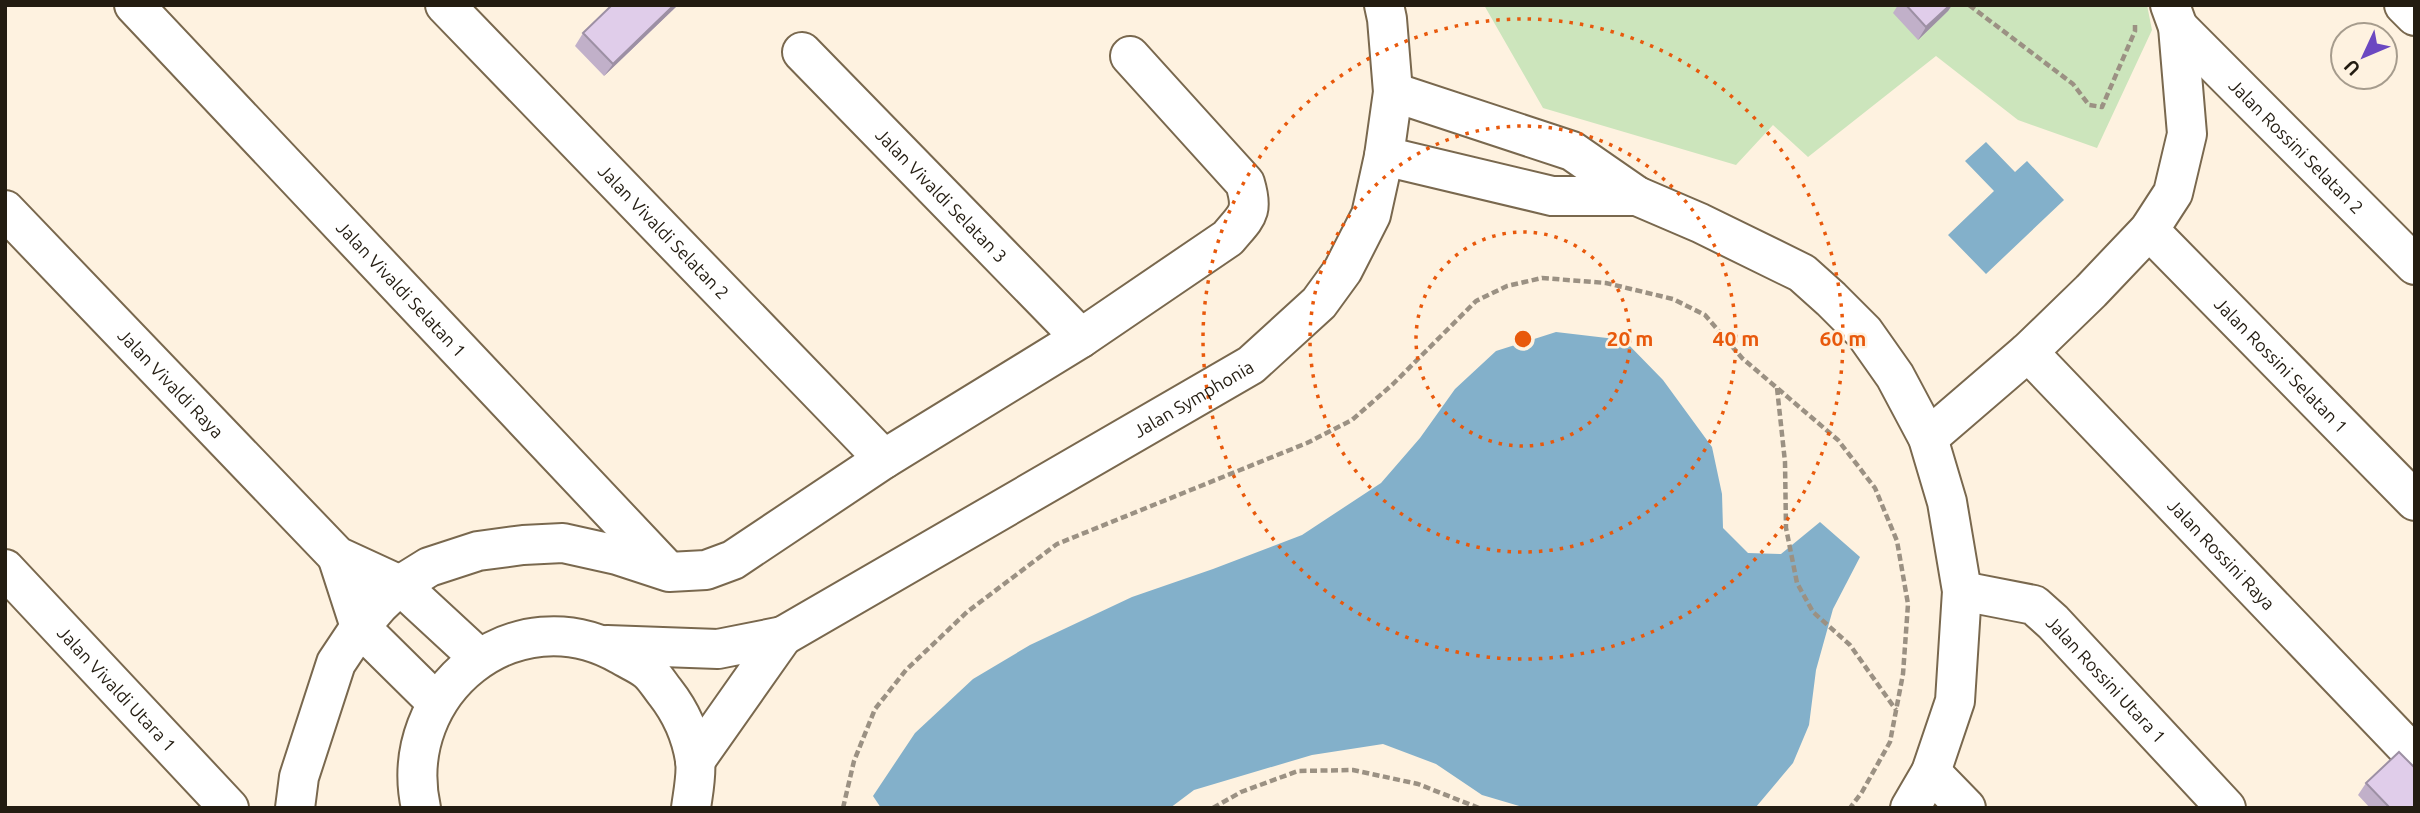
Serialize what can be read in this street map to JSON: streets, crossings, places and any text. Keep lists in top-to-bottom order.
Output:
{
  "streets": {
    "street": [
      "Jalan Rossini Selatan 2",
      "Jalan Vivaldi Selatan 3",
      "Jalan Vivaldi Selatan 2",
      "Jalan Vivaldi Selatan 1",
      "Jalan Rossini Selatan 1",
      "Jalan Vivaldi Raya",
      "Jalan Symphonia",
      "Jalan Rossini Raya",
      "Jalan Rossini Utara 1",
      "Jalan Vivaldi Utara 1"
    ]
  },
  "north": "bottom left",
  "rings": ["20 m", "40 m", "60 m"]
}
